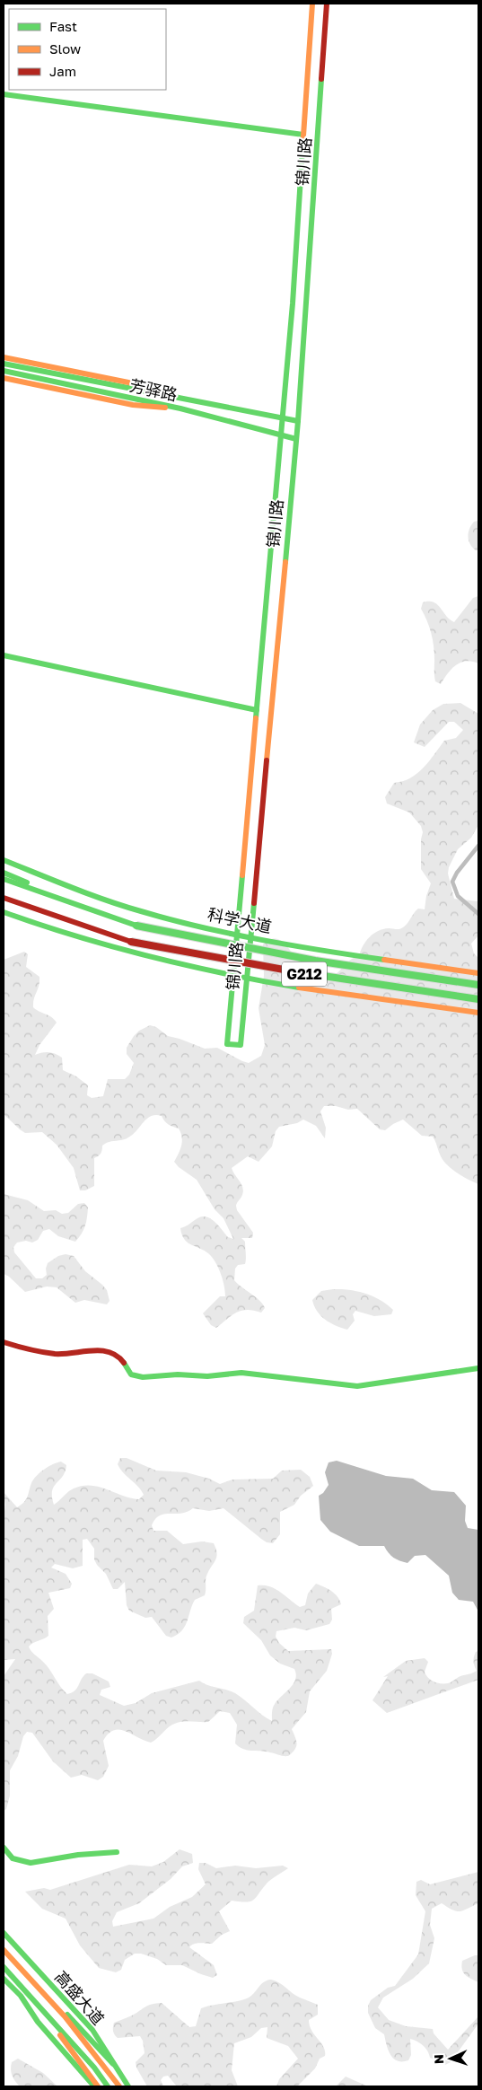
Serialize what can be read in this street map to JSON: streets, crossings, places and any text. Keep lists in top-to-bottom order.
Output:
{
  "streets": {
    "main road": [
      "锦川路",
      "芳驿路",
      "科学大道",
      "G212",
      "高盛大道"
    ]
  },
  "crossings": [
    ["锦川路", "芳驿路"],
    ["锦川路", "科学大道"]
  ],
  "legend": ["Fast", "Slow", "Jam"],
  "north": "left"
}
